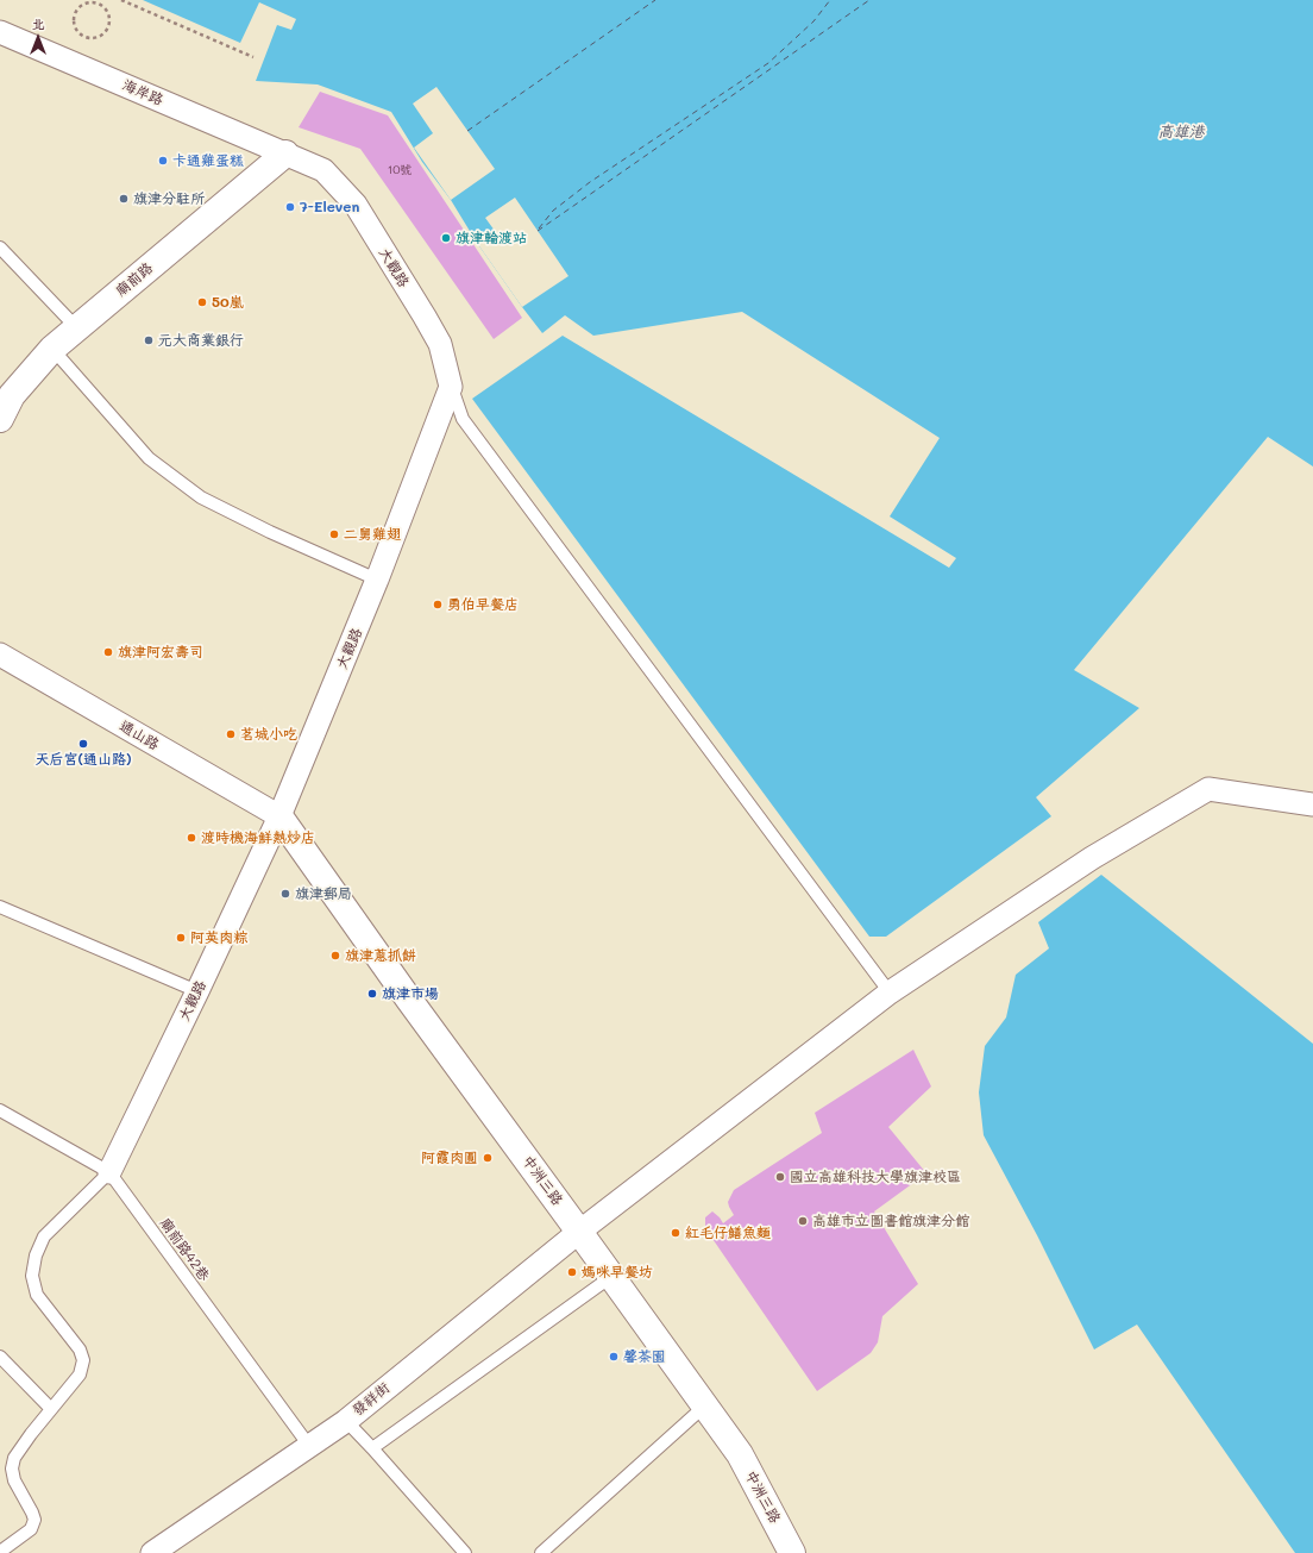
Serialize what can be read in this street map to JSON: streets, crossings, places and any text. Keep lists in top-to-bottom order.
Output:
{
  "streets": {
    "street": [
      "海岸路",
      "大觀路",
      "廟前路",
      "通山路",
      "中洲三路",
      "發祥街"
    ],
    "lane": ["廟前路42巷"]
  },
  "crossings": [
    ["海岸路", "大觀路"],
    ["海岸路", "廟前路"],
    ["大觀路", "廟前路"],
    ["大觀路", "通山路"],
    ["大觀路", "中洲三路"],
    ["大觀路", "廟前路42巷"],
    ["通山路", "中洲三路"],
    ["中洲三路", "發祥街"],
    ["廟前路42巷", "發祥街"]
  ],
  "water": ["高雄港"],
  "places": [
    "卡通雞蛋糕",
    "旗津分駐所",
    "7-Eleven",
    "旗津輪渡站",
    "50嵐",
    "元大商業銀行",
    "二舅雞翅",
    "勇伯早餐店",
    "旗津阿宏壽司",
    "茗城小吃",
    "天后宮(通山路)",
    "渡時機海鮮熱炒店",
    "旗津郵局",
    "阿英肉粽",
    "旗津蔥抓餅",
    "旗津市場",
    "阿霞肉圓",
    "國立高雄科技大學旗津校區",
    "高雄市立圖書館旗津分館",
    "紅毛仔鱔魚麵",
    "媽咪早餐坊",
    "馨茶園"
  ],
  "house_numbers": ["10號"],
  "north": "top"
}
